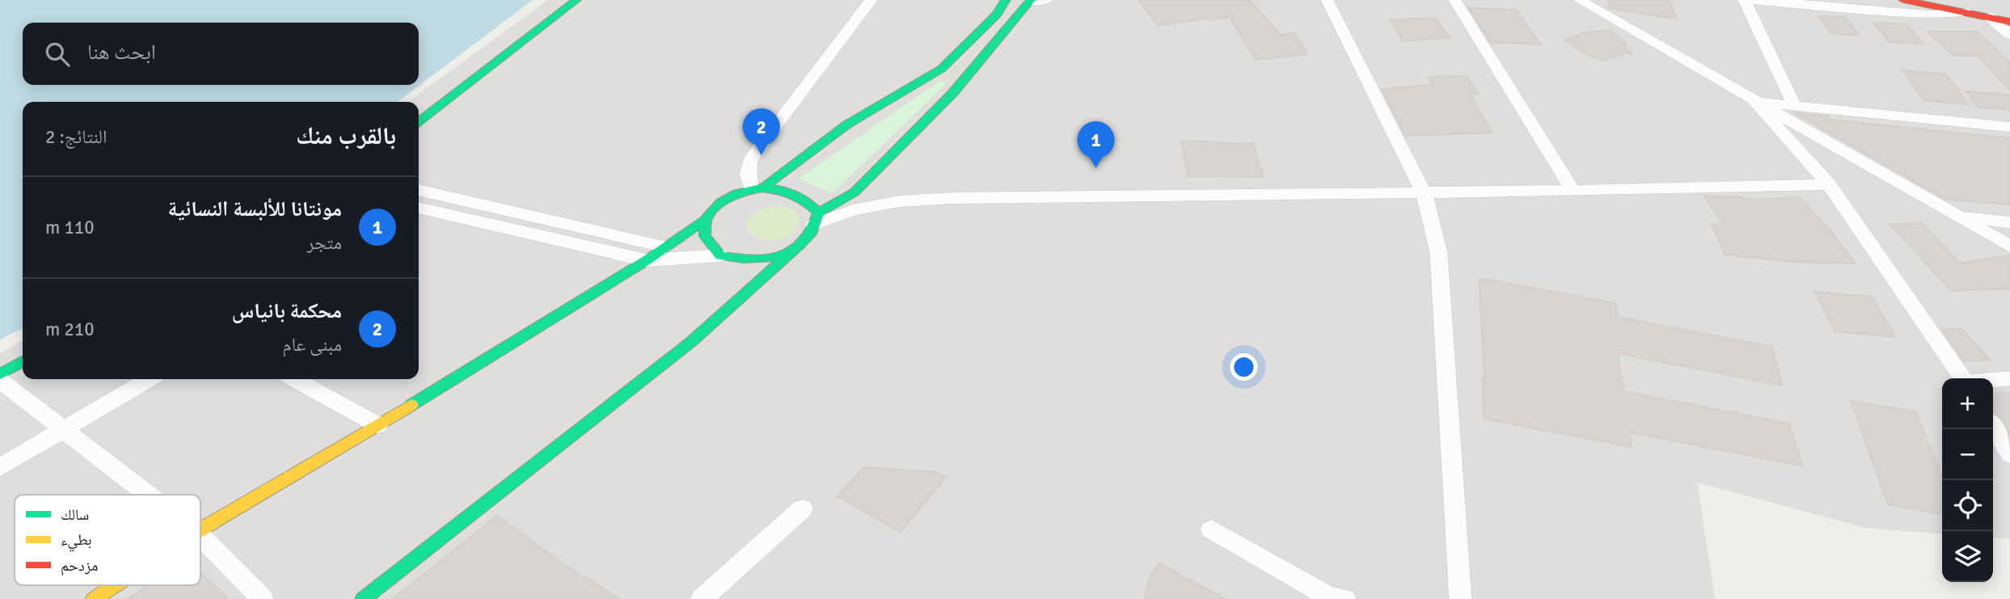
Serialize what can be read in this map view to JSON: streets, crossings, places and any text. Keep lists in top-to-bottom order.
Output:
{
  "legend": ["سالك", "بطيء", "مزدحم"],
  "page": {
    "search": "ابحث هنا",
    "heading": ["بالقرب منك", "النتائج: 2"],
    "pins": ["2", "1"],
    "list": [
      {
        "mark": "1",
        "name": "مونتانا للألبسة النسائية",
        "note": "متجر",
        "value": "110 m"
      },
      {
        "mark": "2",
        "name": "محكمة بانياس",
        "note": "مبنى عام",
        "value": "210 m"
      }
    ],
    "map_buttons": ["+", "−"]
  }
}
